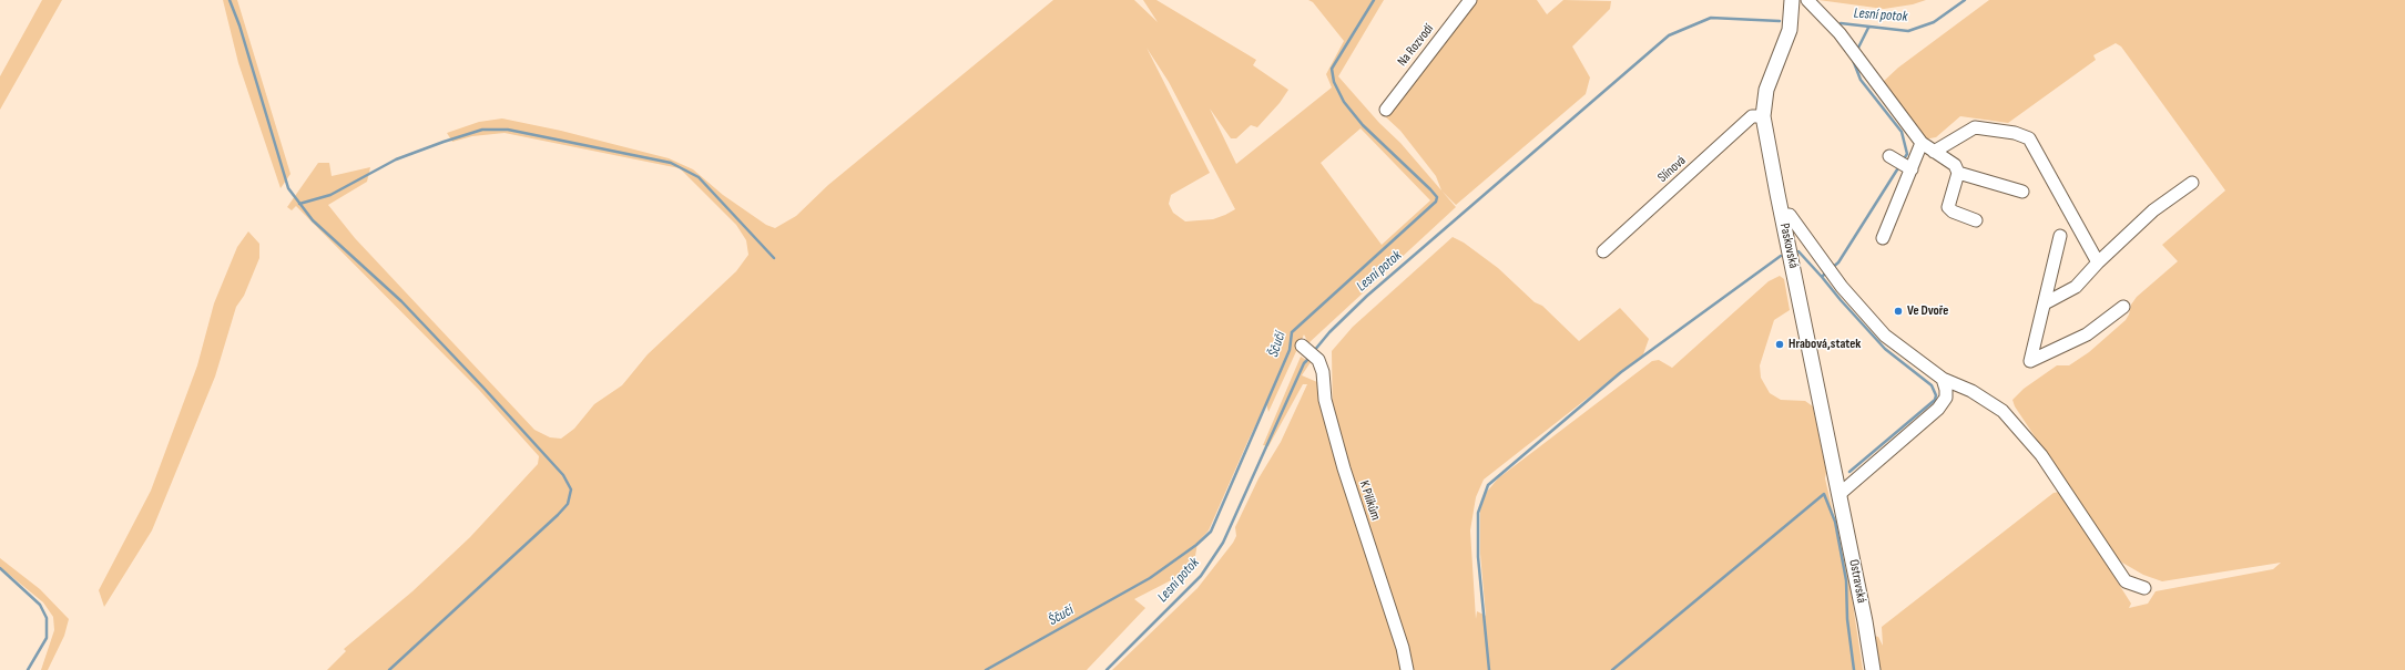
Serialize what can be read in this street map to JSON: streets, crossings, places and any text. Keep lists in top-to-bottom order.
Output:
{
  "streets": {
    "street": [
      "Na Rozvodí",
      "Slínová",
      "Paskovská",
      "K Pilíkům",
      "Ostravská"
    ]
  },
  "crossings": [
    ["Slínová", "Paskovská"],
    ["Paskovská", "Ostravská"]
  ],
  "water": ["Lesní potok", "Ščučí"],
  "places": ["Ve Dvoře", "Hrabová,statek"]
}
